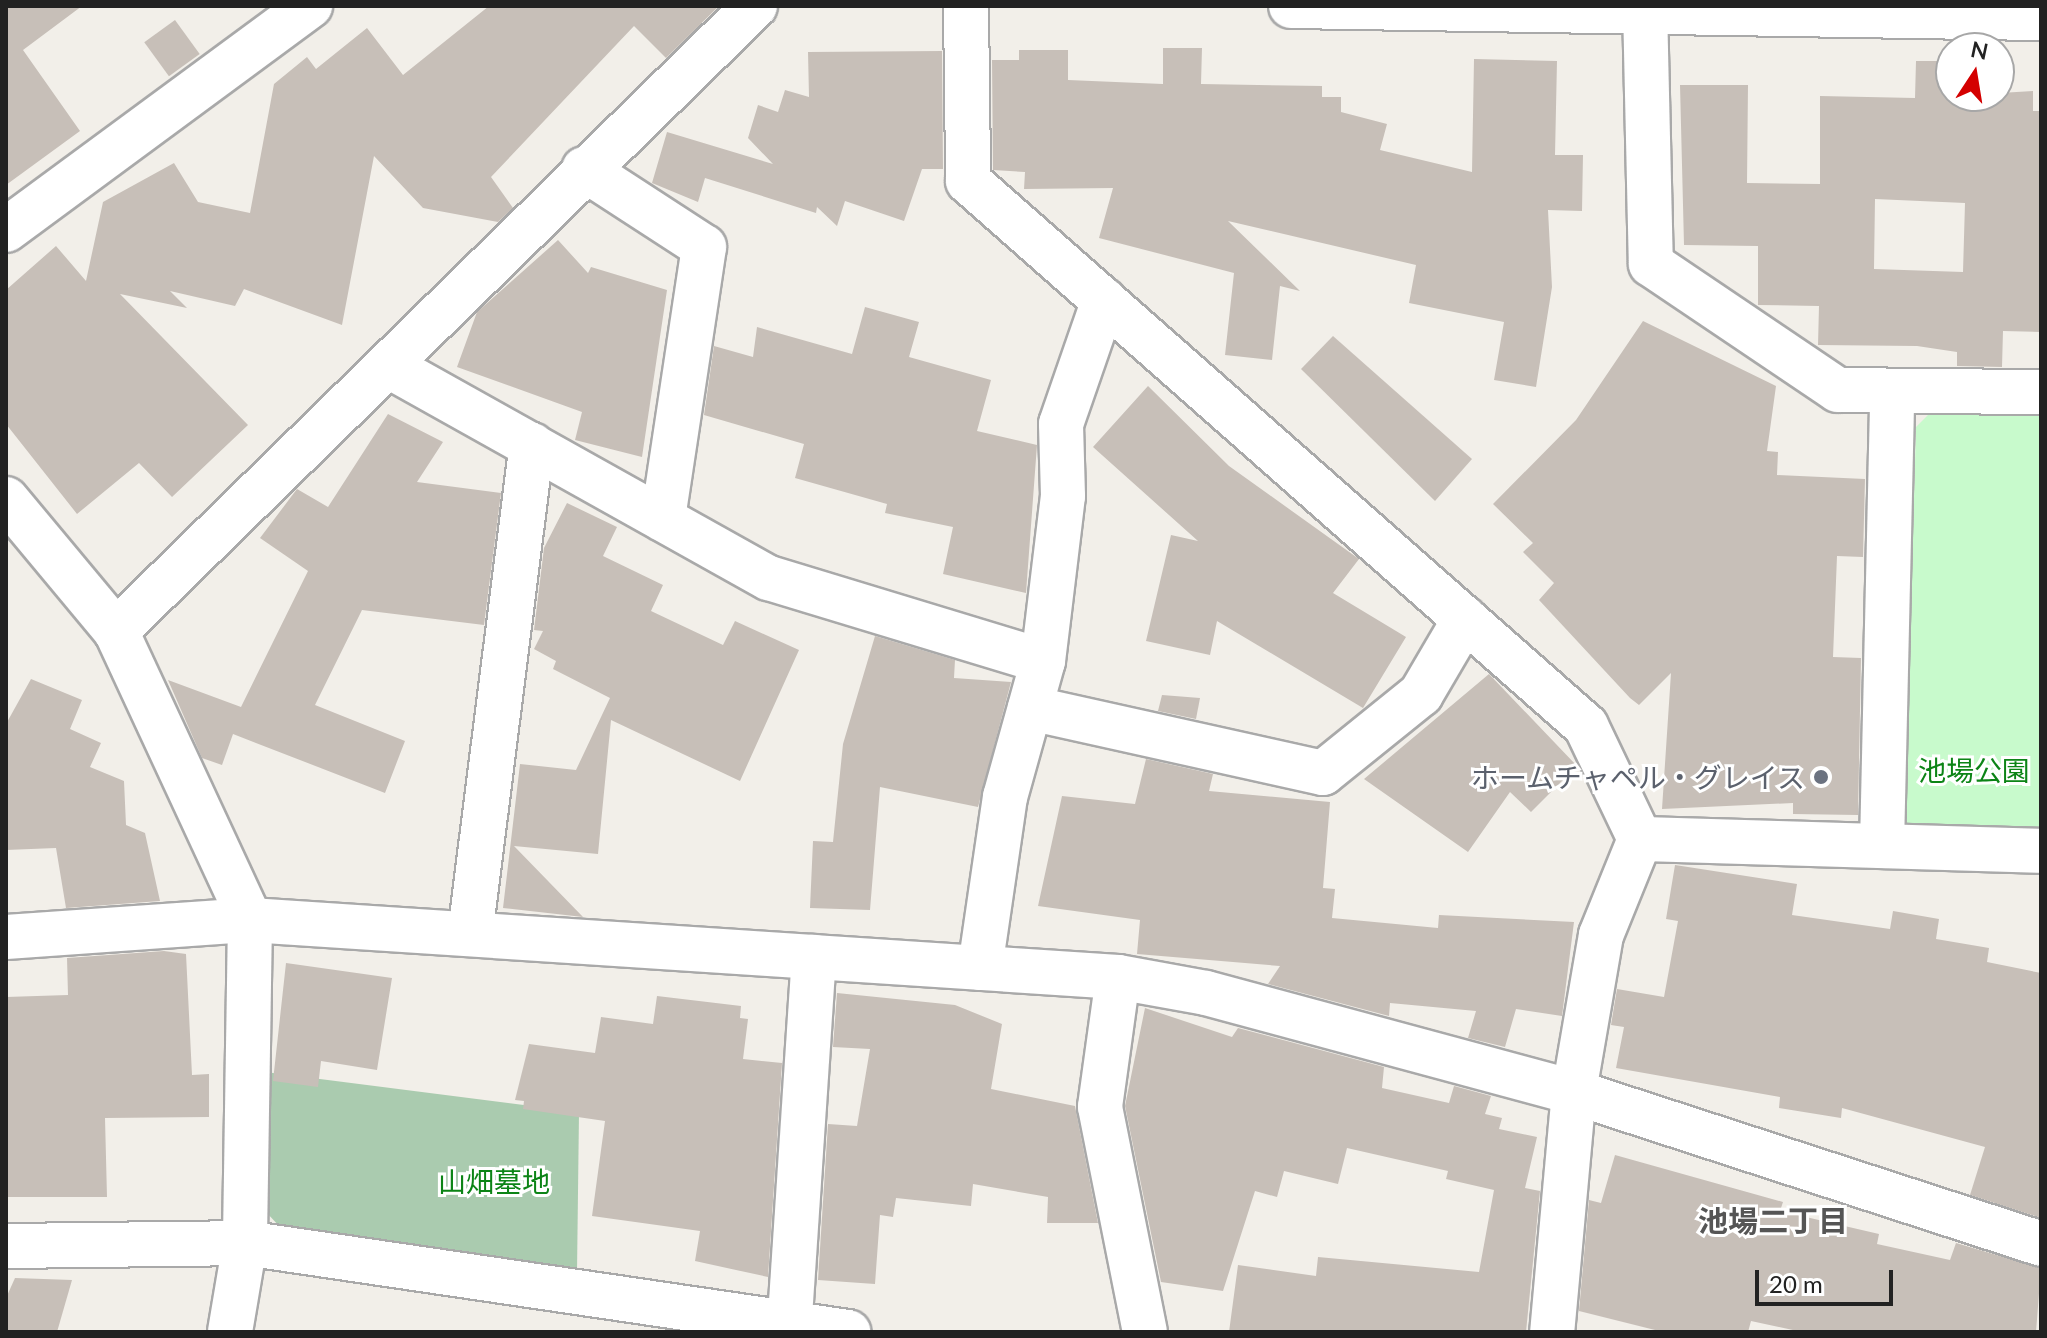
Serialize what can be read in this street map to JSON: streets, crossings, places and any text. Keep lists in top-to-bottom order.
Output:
{
  "districts": ["池場二丁目"],
  "parks": ["池場公園", "山畑墓地"],
  "places": ["ホームチャペル・グレイス"],
  "scale_bar": "20 m",
  "north": "top"
}
